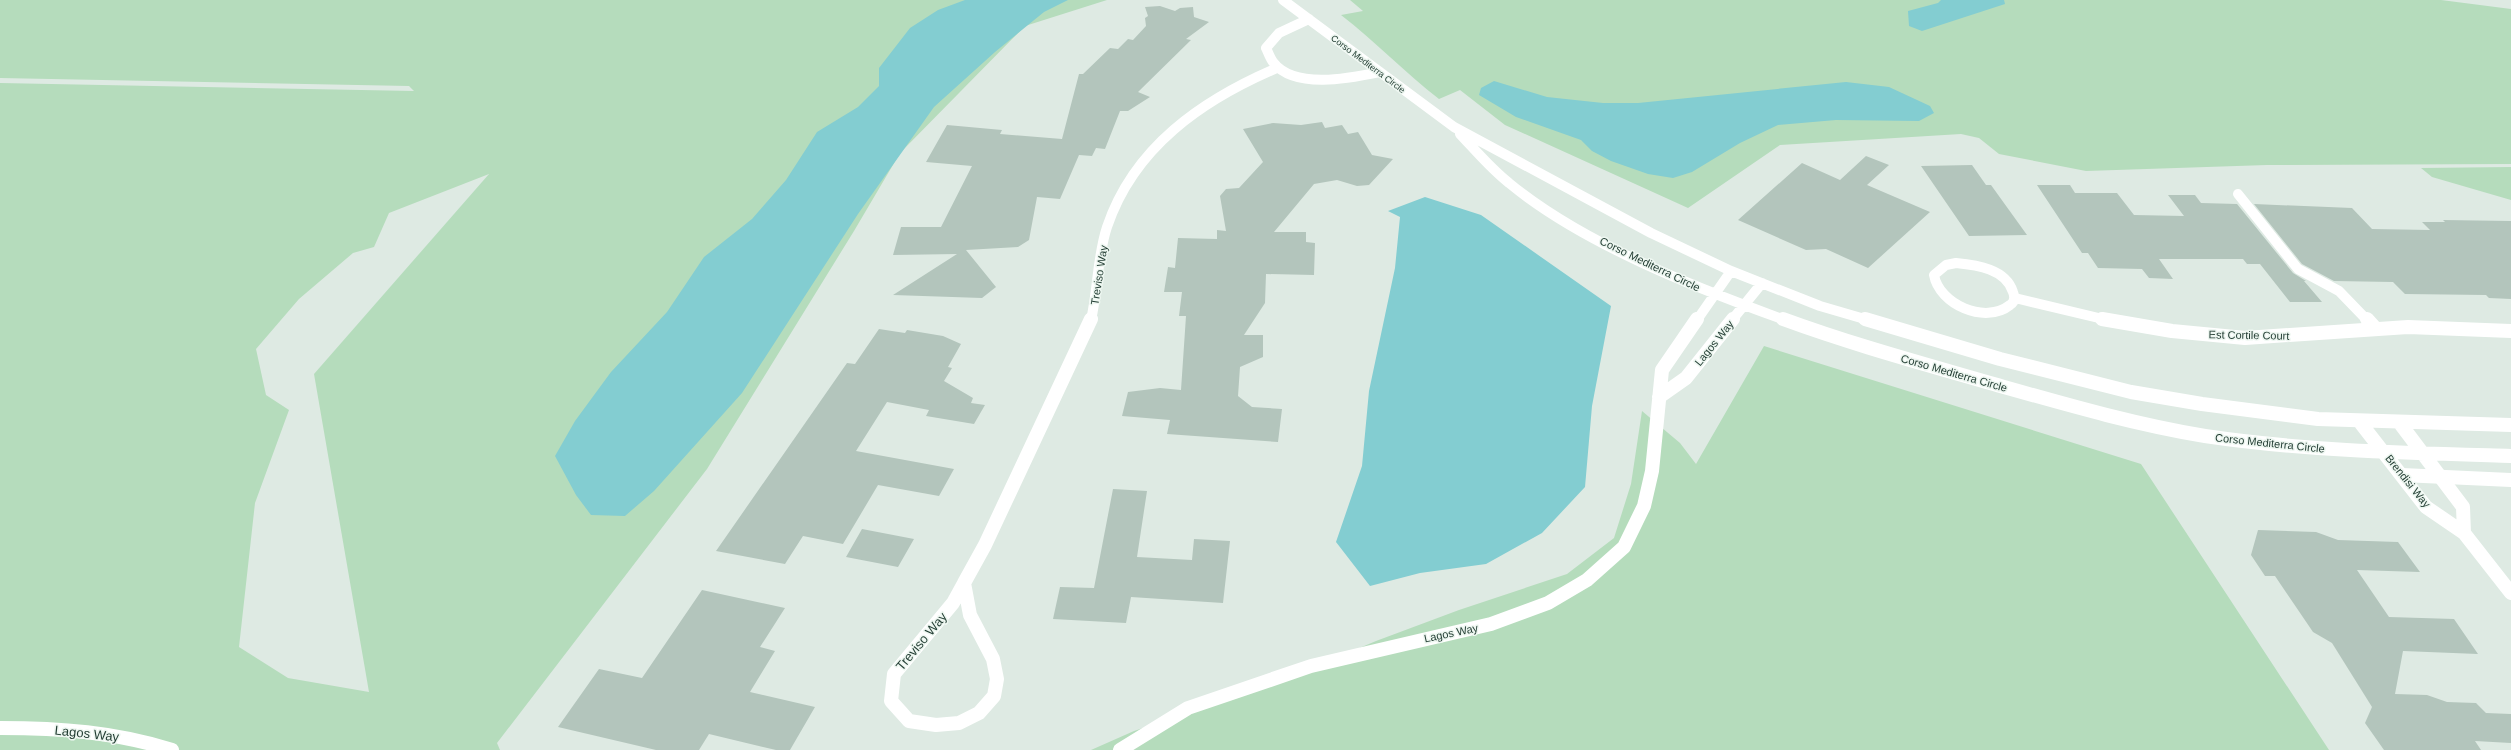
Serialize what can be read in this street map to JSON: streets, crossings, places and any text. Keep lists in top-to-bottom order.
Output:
{
  "streets": {
    "street": [
      "Corso Mediterra Circle",
      "Treviso Way",
      "Est Cortile Court",
      "Lagos Way",
      "Brendisi Way"
    ]
  },
  "crossings": [
    ["Corso Mediterra Circle", "Lagos Way"],
    ["Corso Mediterra Circle", "Brendisi Way"]
  ]
}
